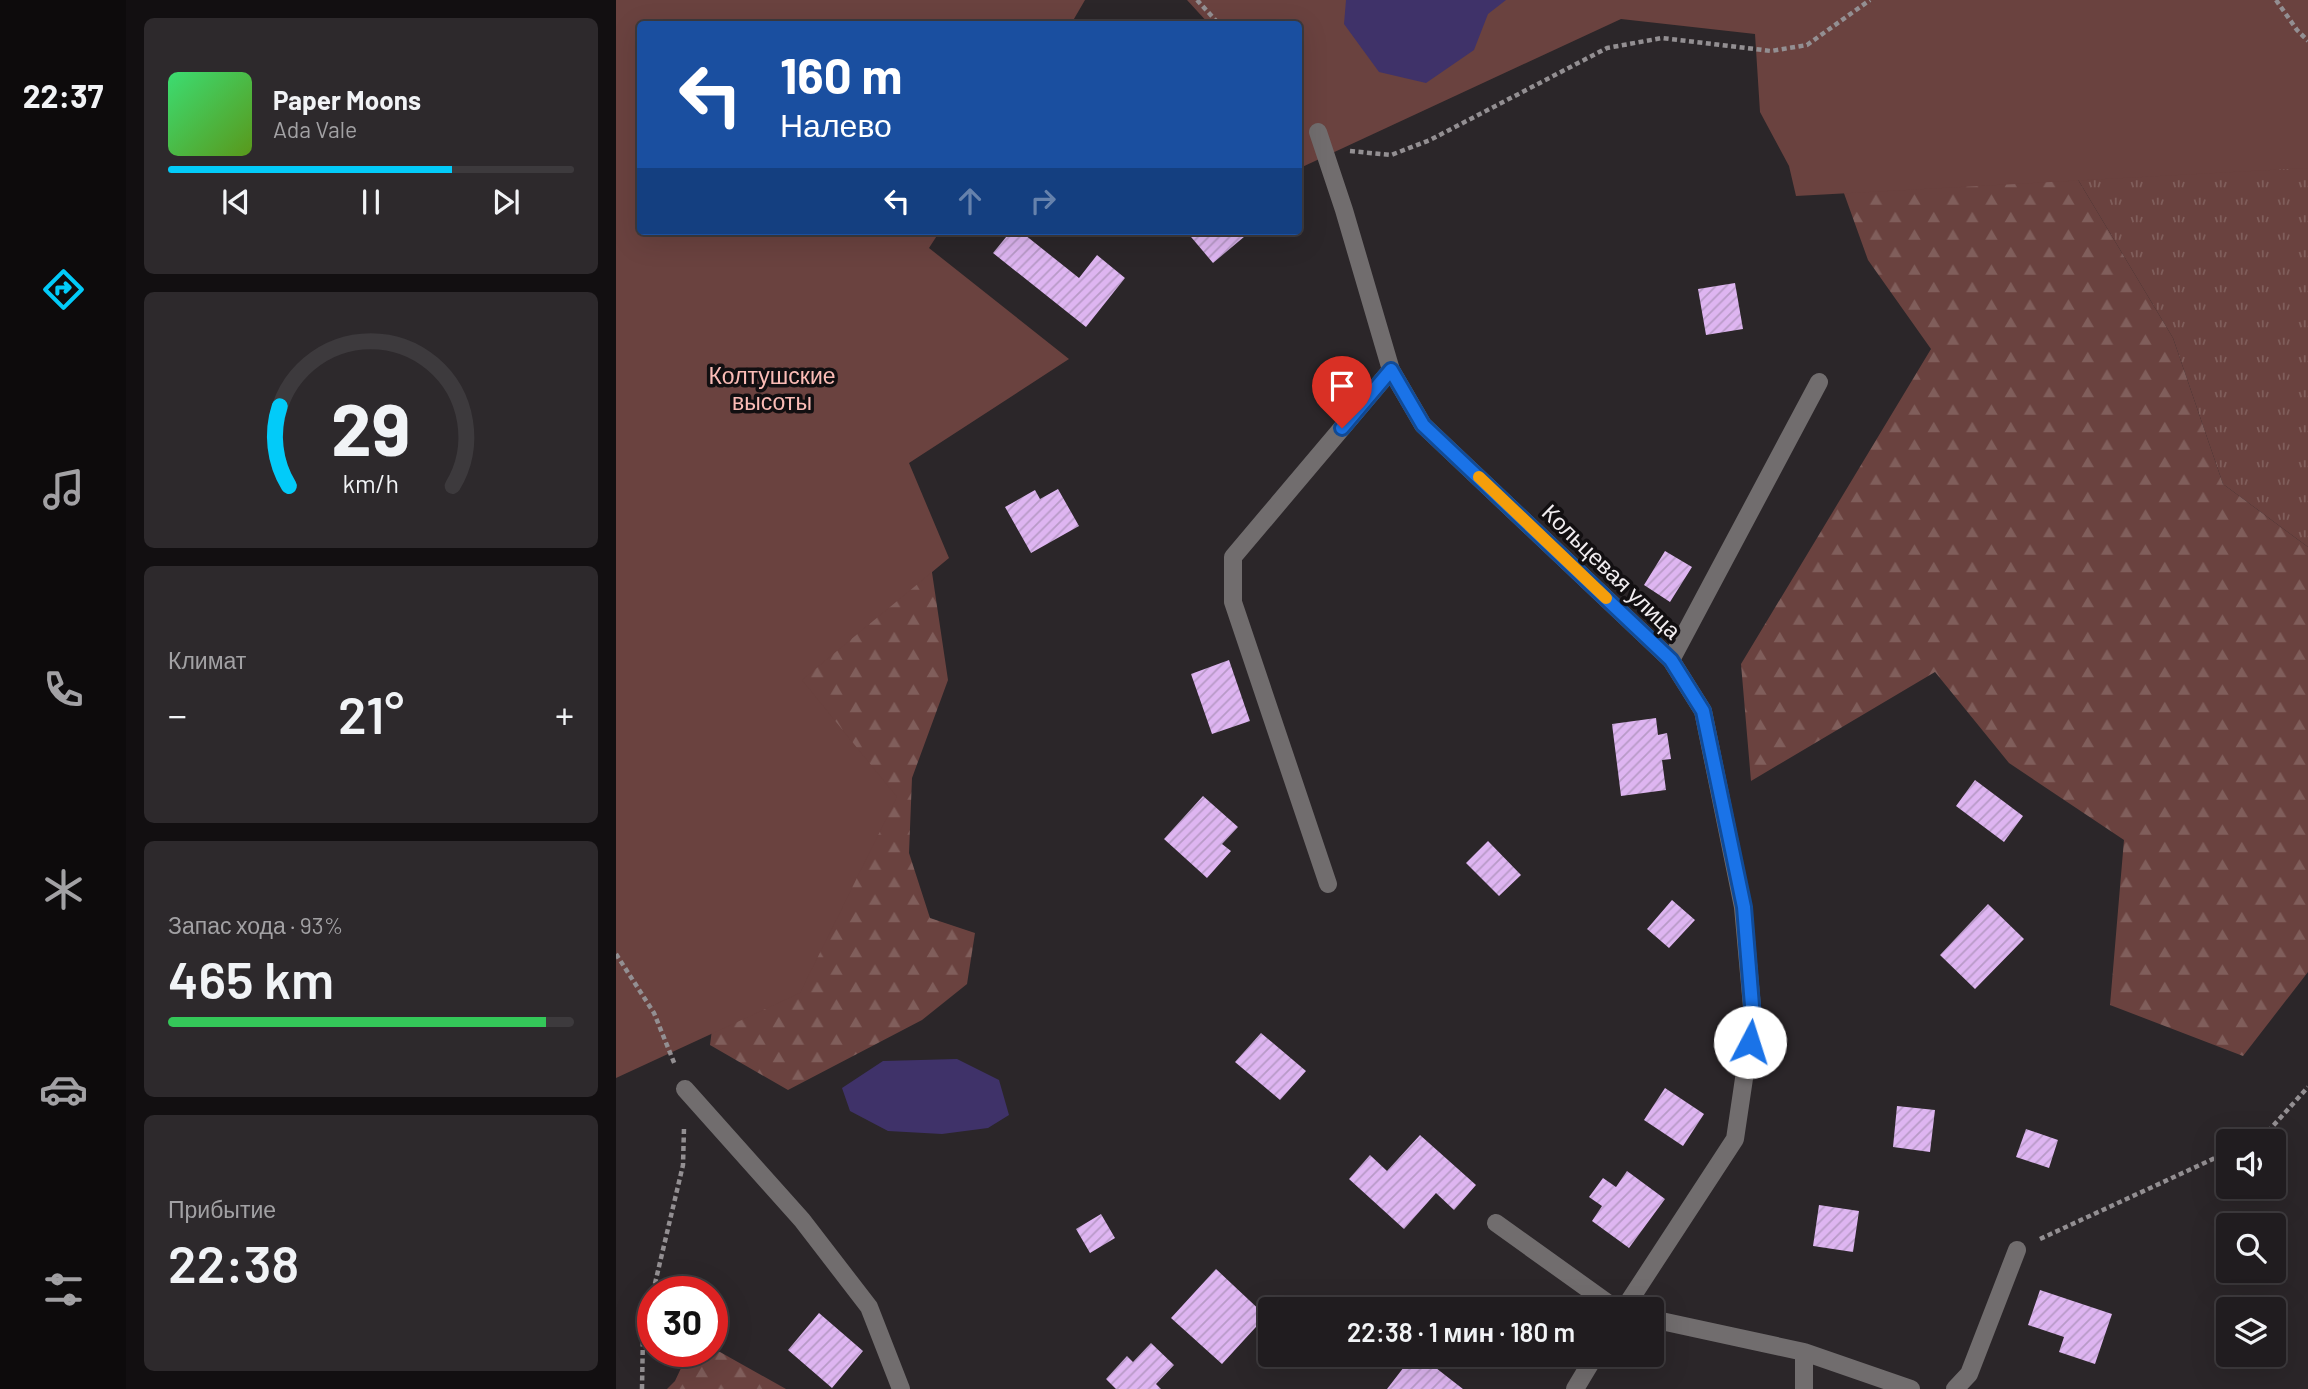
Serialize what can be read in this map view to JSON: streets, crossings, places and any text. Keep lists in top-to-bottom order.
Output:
{
  "streets": {
    "street": ["Кольцевая улица"]
  },
  "parks": ["Колтушские высоты"],
  "page": {
    "tabs": "22:37",
    "turn": ["160 m", "Налево"],
    "song": ["Paper Moons", "Ada Vale"],
    "tile": [
      "Климат",
      ["Запас хода · 93%", "465 km"],
      ["Прибытие", "22:38"]
    ],
    "heat": ["−", "21°", "+"],
    "limit": "30",
    "trip": "22:38 · 1 мин · 180 m",
    "gauge": ["29", "km/h"]
  }
}
